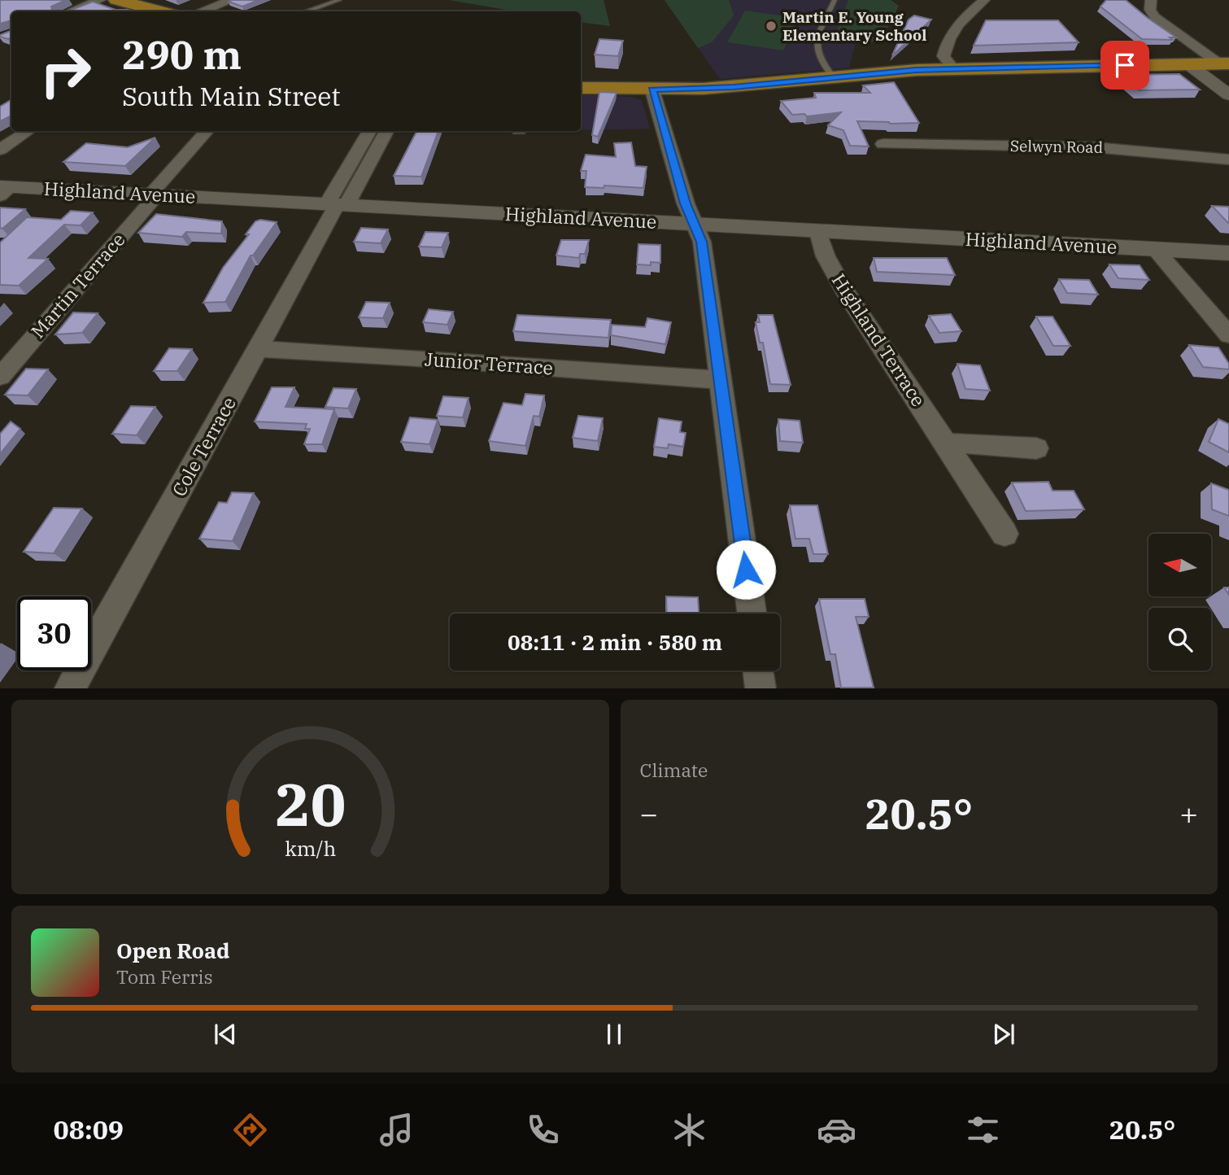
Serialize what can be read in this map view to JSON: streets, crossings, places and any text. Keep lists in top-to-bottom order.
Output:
{
  "streets": {
    "street": [
      "Selwyn Road",
      "Highland Avenue",
      "Martin Terrace",
      "Highland Terrace",
      "Junior Terrace",
      "Cole Terrace"
    ]
  },
  "crossings": [
    ["Highland Avenue", "Martin Terrace"],
    ["Highland Avenue", "Highland Terrace"],
    ["Highland Avenue", "Cole Terrace"],
    ["Junior Terrace", "Cole Terrace"]
  ],
  "places": ["Martin E. Young Elementary School"],
  "north": "left",
  "page": {
    "turn": ["290 m", "South Main Street"],
    "limit": "30",
    "trip": "08:11 · 2 min · 580 m",
    "tile": "Climate",
    "heat": ["−", "20.5°", "+"],
    "song": ["Open Road", "Tom Ferris"],
    "tabs": ["08:09", "20.5°"],
    "gauge": ["20", "km/h"]
  }
}
